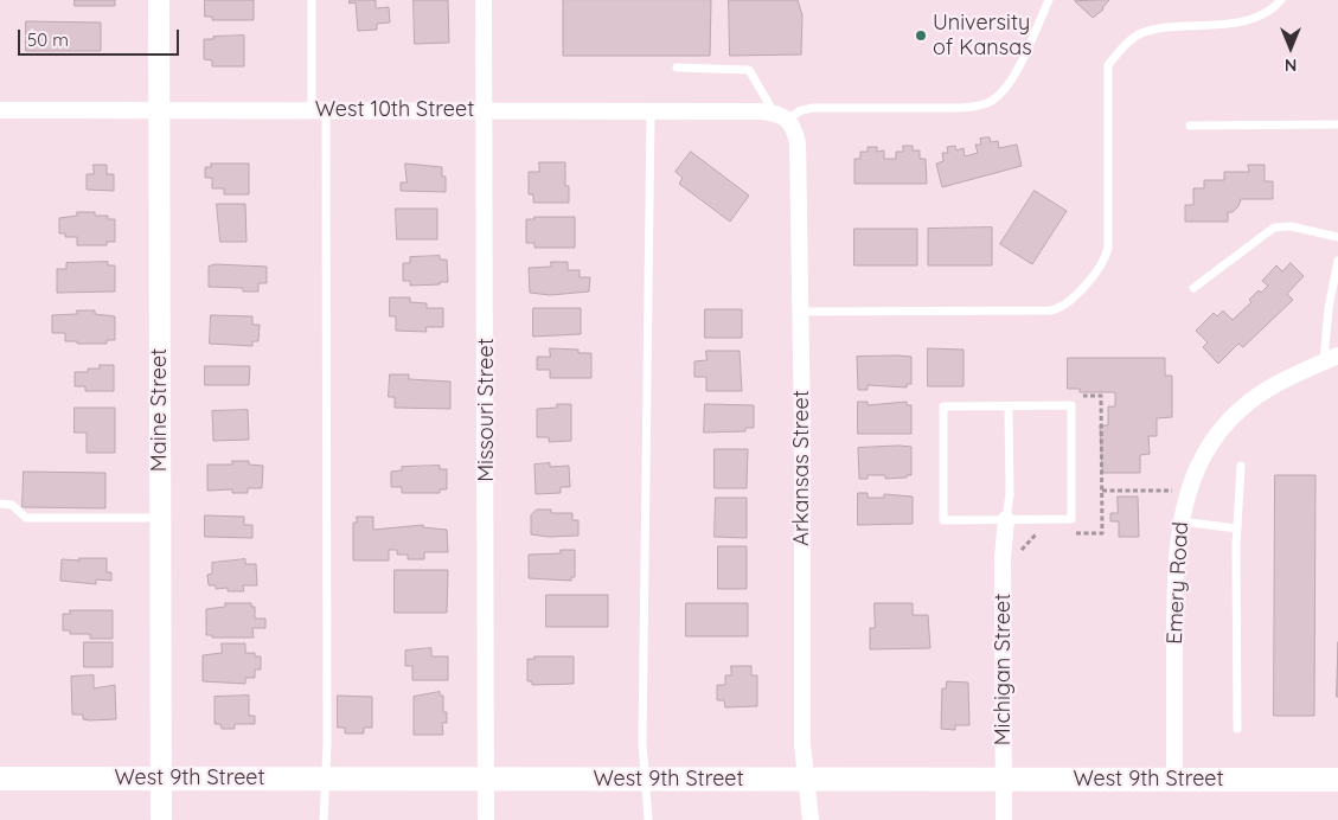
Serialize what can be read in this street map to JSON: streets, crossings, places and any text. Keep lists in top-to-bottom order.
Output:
{
  "streets": {
    "main road": ["West 9th Street"],
    "street": [
      "West 10th Street",
      "Maine Street",
      "Missouri Street",
      "Arkansas Street",
      "Emery Road",
      "Michigan Street"
    ]
  },
  "crossings": [
    ["West 10th Street", "Maine Street"],
    ["West 10th Street", "Missouri Street"],
    ["West 10th Street", "Arkansas Street"],
    ["Maine Street", "West 9th Street"],
    ["Missouri Street", "West 9th Street"],
    ["Arkansas Street", "West 9th Street"],
    ["Emery Road", "West 9th Street"],
    ["Michigan Street", "West 9th Street"]
  ],
  "places": ["University of Kansas"],
  "scale_bar": "50 m",
  "north": "bottom"
}
